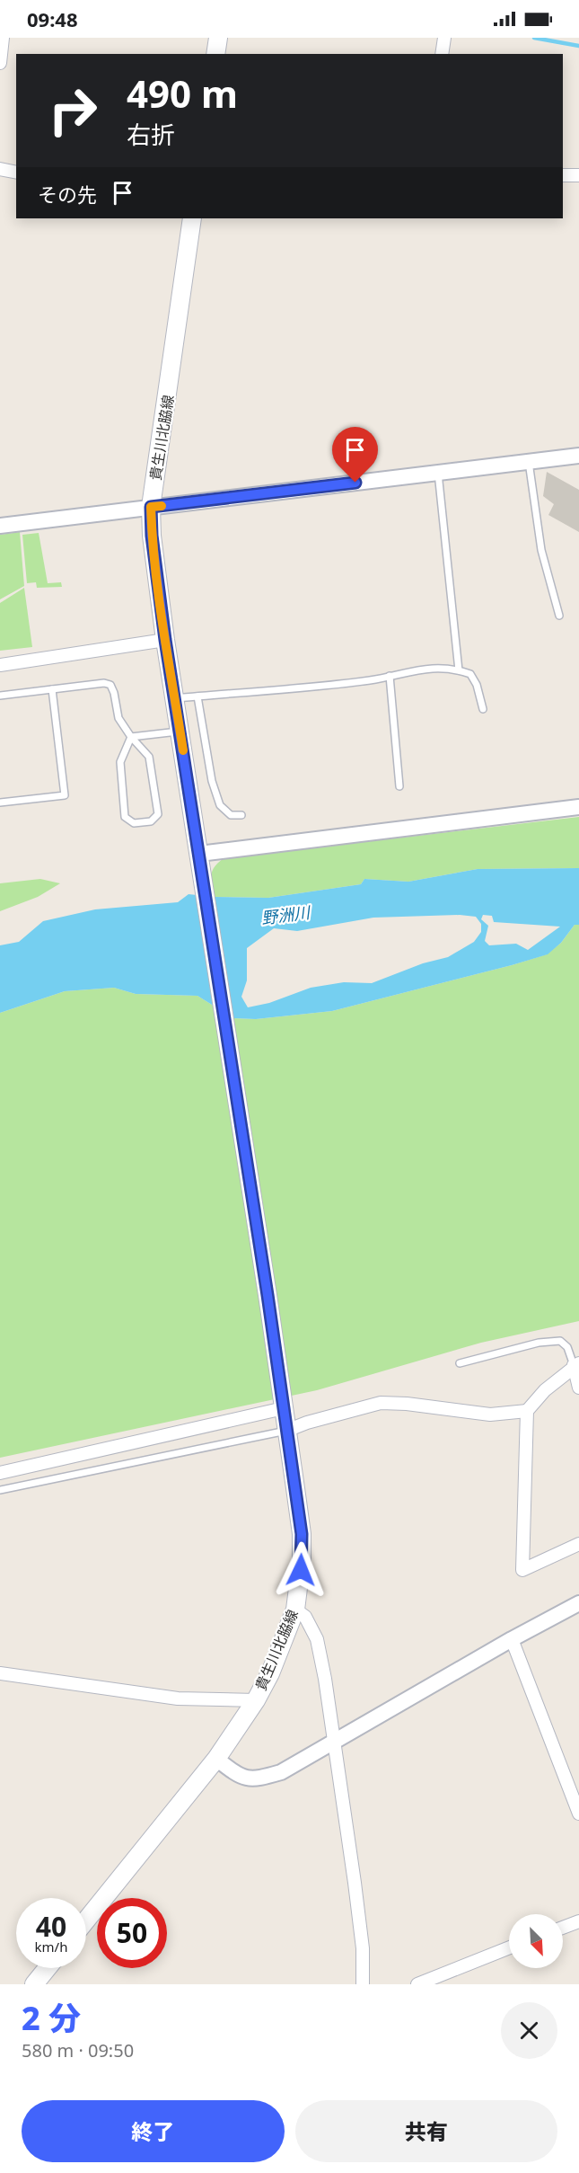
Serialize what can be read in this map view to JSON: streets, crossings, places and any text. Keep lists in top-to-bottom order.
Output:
{
  "streets": {
    "main road": ["貴生川北脇線"]
  },
  "water": ["野洲川"],
  "north": "bottom right",
  "page": {
    "status": "09:48",
    "turn": ["490 m", "右折"],
    "then": "その先",
    "speed": "40 km/h",
    "limit": "50",
    "heading": ["2 分", "580 m · 09:50"],
    "buttons": ["終了", "共有"]
  }
}
